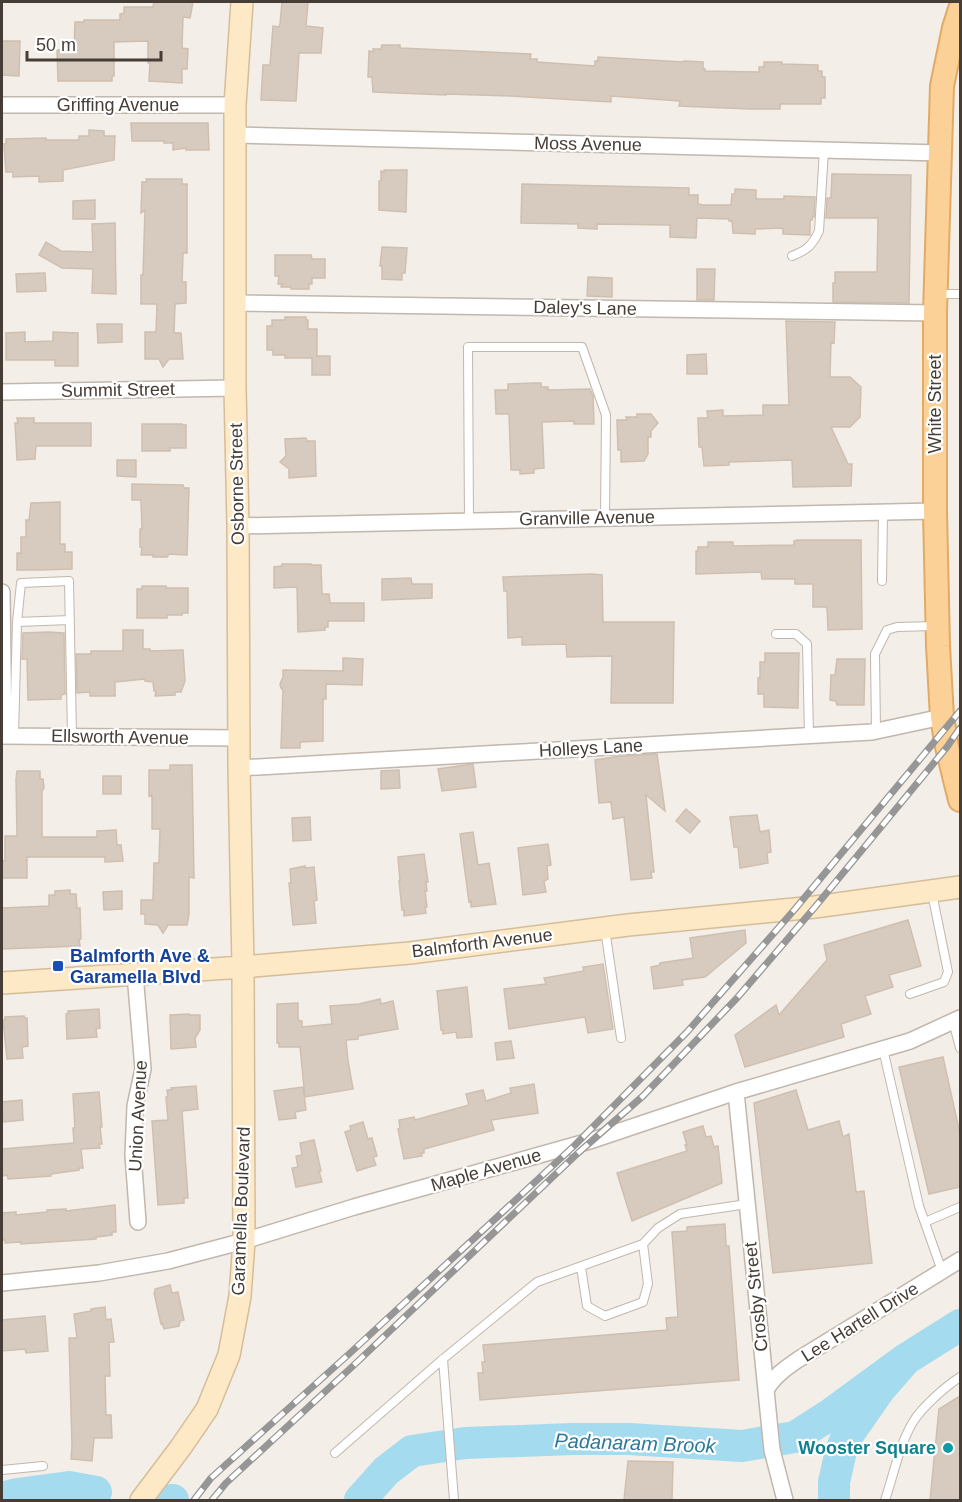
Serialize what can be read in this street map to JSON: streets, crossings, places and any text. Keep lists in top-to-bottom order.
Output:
{
  "streets": {
    "main road": [
      "White Street",
      "Osborne Street",
      "Balmforth Avenue",
      "Garamella Boulevard"
    ],
    "street": [
      "Griffing Avenue",
      "Moss Avenue",
      "Daley's Lane",
      "Summit Street",
      "Granville Avenue",
      "Ellsworth Avenue",
      "Holleys Lane",
      "Union Avenue",
      "Maple Avenue",
      "Crosby Street",
      "Lee Hartell Drive"
    ]
  },
  "crossings": [
    ["Griffing Avenue", "Osborne Street"],
    ["Moss Avenue", "White Street"],
    ["Moss Avenue", "Osborne Street"],
    ["Daley's Lane", "White Street"],
    ["Daley's Lane", "Osborne Street"],
    ["Summit Street", "Osborne Street"],
    ["White Street", "Granville Avenue"],
    ["White Street", "Holleys Lane"],
    ["Osborne Street", "Granville Avenue"],
    ["Osborne Street", "Ellsworth Avenue"],
    ["Osborne Street", "Holleys Lane"],
    ["Osborne Street", "Balmforth Avenue"],
    ["Osborne Street", "Garamella Boulevard"],
    ["Balmforth Avenue", "Union Avenue"],
    ["Balmforth Avenue", "Garamella Boulevard"],
    ["Maple Avenue", "Garamella Boulevard"],
    ["Maple Avenue", "Crosby Street"],
    ["Crosby Street", "Lee Hartell Drive"]
  ],
  "water": ["Padanaram Brook"],
  "places": {
    "transit": ["Balmforth Ave & Garamella Blvd"],
    "other": ["Wooster Square"]
  },
  "scale_bar": "50 m"
}
